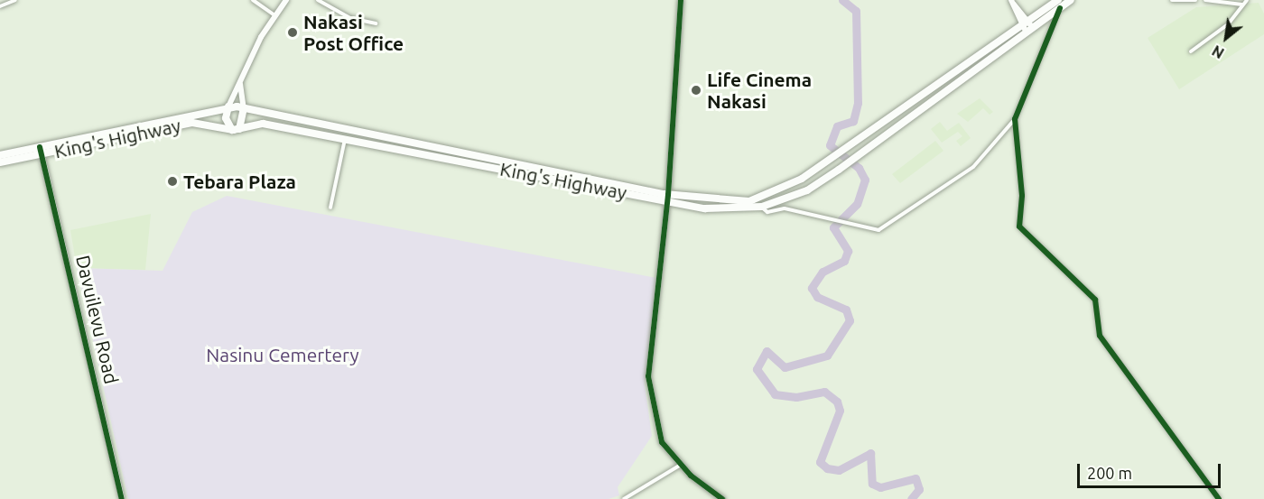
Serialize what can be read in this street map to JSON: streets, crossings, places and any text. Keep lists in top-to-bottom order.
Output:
{
  "streets": {
    "highway": ["King's Highway"],
    "street": ["Davuilevu Road"]
  },
  "crossings": [
    ["King's Highway", "Davuilevu Road"]
  ],
  "parks": ["Nasinu Cemertery"],
  "places": ["Nakasi Post Office", "Life Cinema Nakasi", "Tebara Plaza"],
  "scale_bar": "200 m",
  "north": "bottom left"
}
